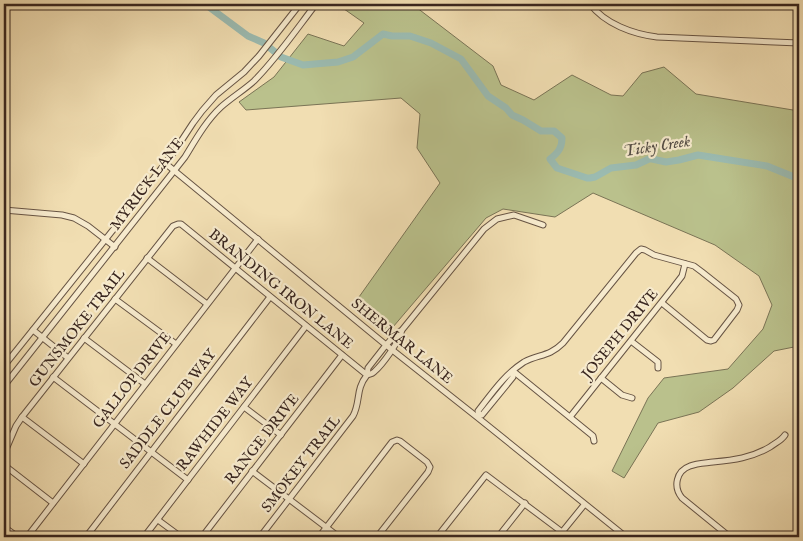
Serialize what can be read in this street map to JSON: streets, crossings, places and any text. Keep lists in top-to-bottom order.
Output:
{
  "streets": {
    "street": [
      "MYRICK LANE",
      "BRANDING IRON LANE",
      "GUNSMOKE TRAIL",
      "JOSEPH DRIVE",
      "SHERMAR LANE",
      "GALLOP DRIVE",
      "SADDLE CLUB WAY",
      "RAWHIDE WAY",
      "RANGE DRIVE",
      "SMOKEY TRAIL"
    ]
  },
  "crossings": [
    ["MYRICK LANE", "SHERMAR LANE"],
    ["BRANDING IRON LANE", "GUNSMOKE TRAIL"],
    ["BRANDING IRON LANE", "GALLOP DRIVE"],
    ["BRANDING IRON LANE", "SADDLE CLUB WAY"],
    ["BRANDING IRON LANE", "RAWHIDE WAY"],
    ["BRANDING IRON LANE", "RANGE DRIVE"],
    ["BRANDING IRON LANE", "SMOKEY TRAIL"],
    ["SHERMAR LANE", "GALLOP DRIVE"],
    ["SHERMAR LANE", "SMOKEY TRAIL"]
  ],
  "water": ["Ticky Creek"]
}
